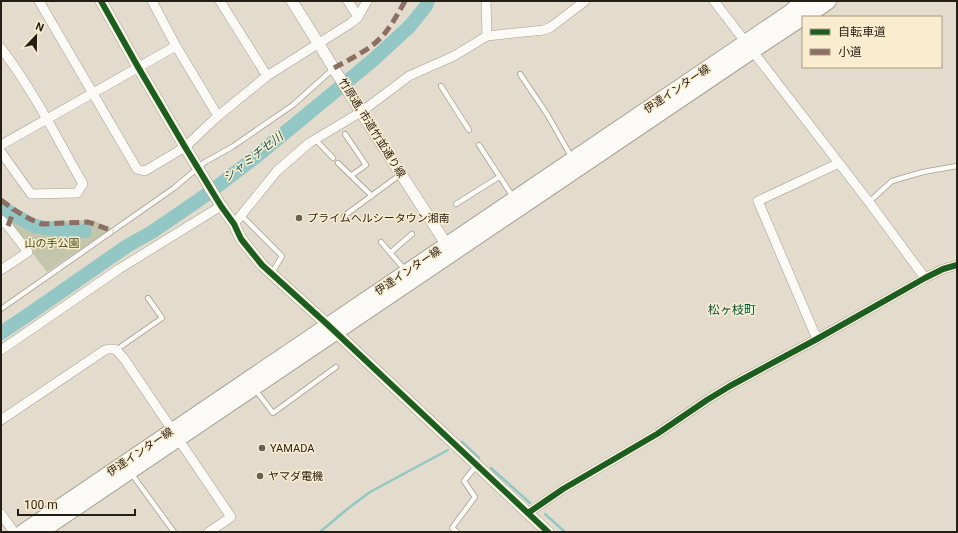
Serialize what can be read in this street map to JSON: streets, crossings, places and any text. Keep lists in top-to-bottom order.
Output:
{
  "streets": {
    "main road": ["伊達インター線"],
    "street": ["竹原通, 市道竹並通り線"]
  },
  "crossings": [
    ["伊達インター線", "竹原通, 市道竹並通り線"]
  ],
  "districts": ["松ヶ枝町"],
  "water": ["シャミチセ川"],
  "parks": ["山の手公園"],
  "places": ["プライムヘルシータウン湘南", "YAMADA", "ヤマダ電機"],
  "legend": ["自転車道", "小道"],
  "scale_bar": "100 m",
  "north": "top"
}
